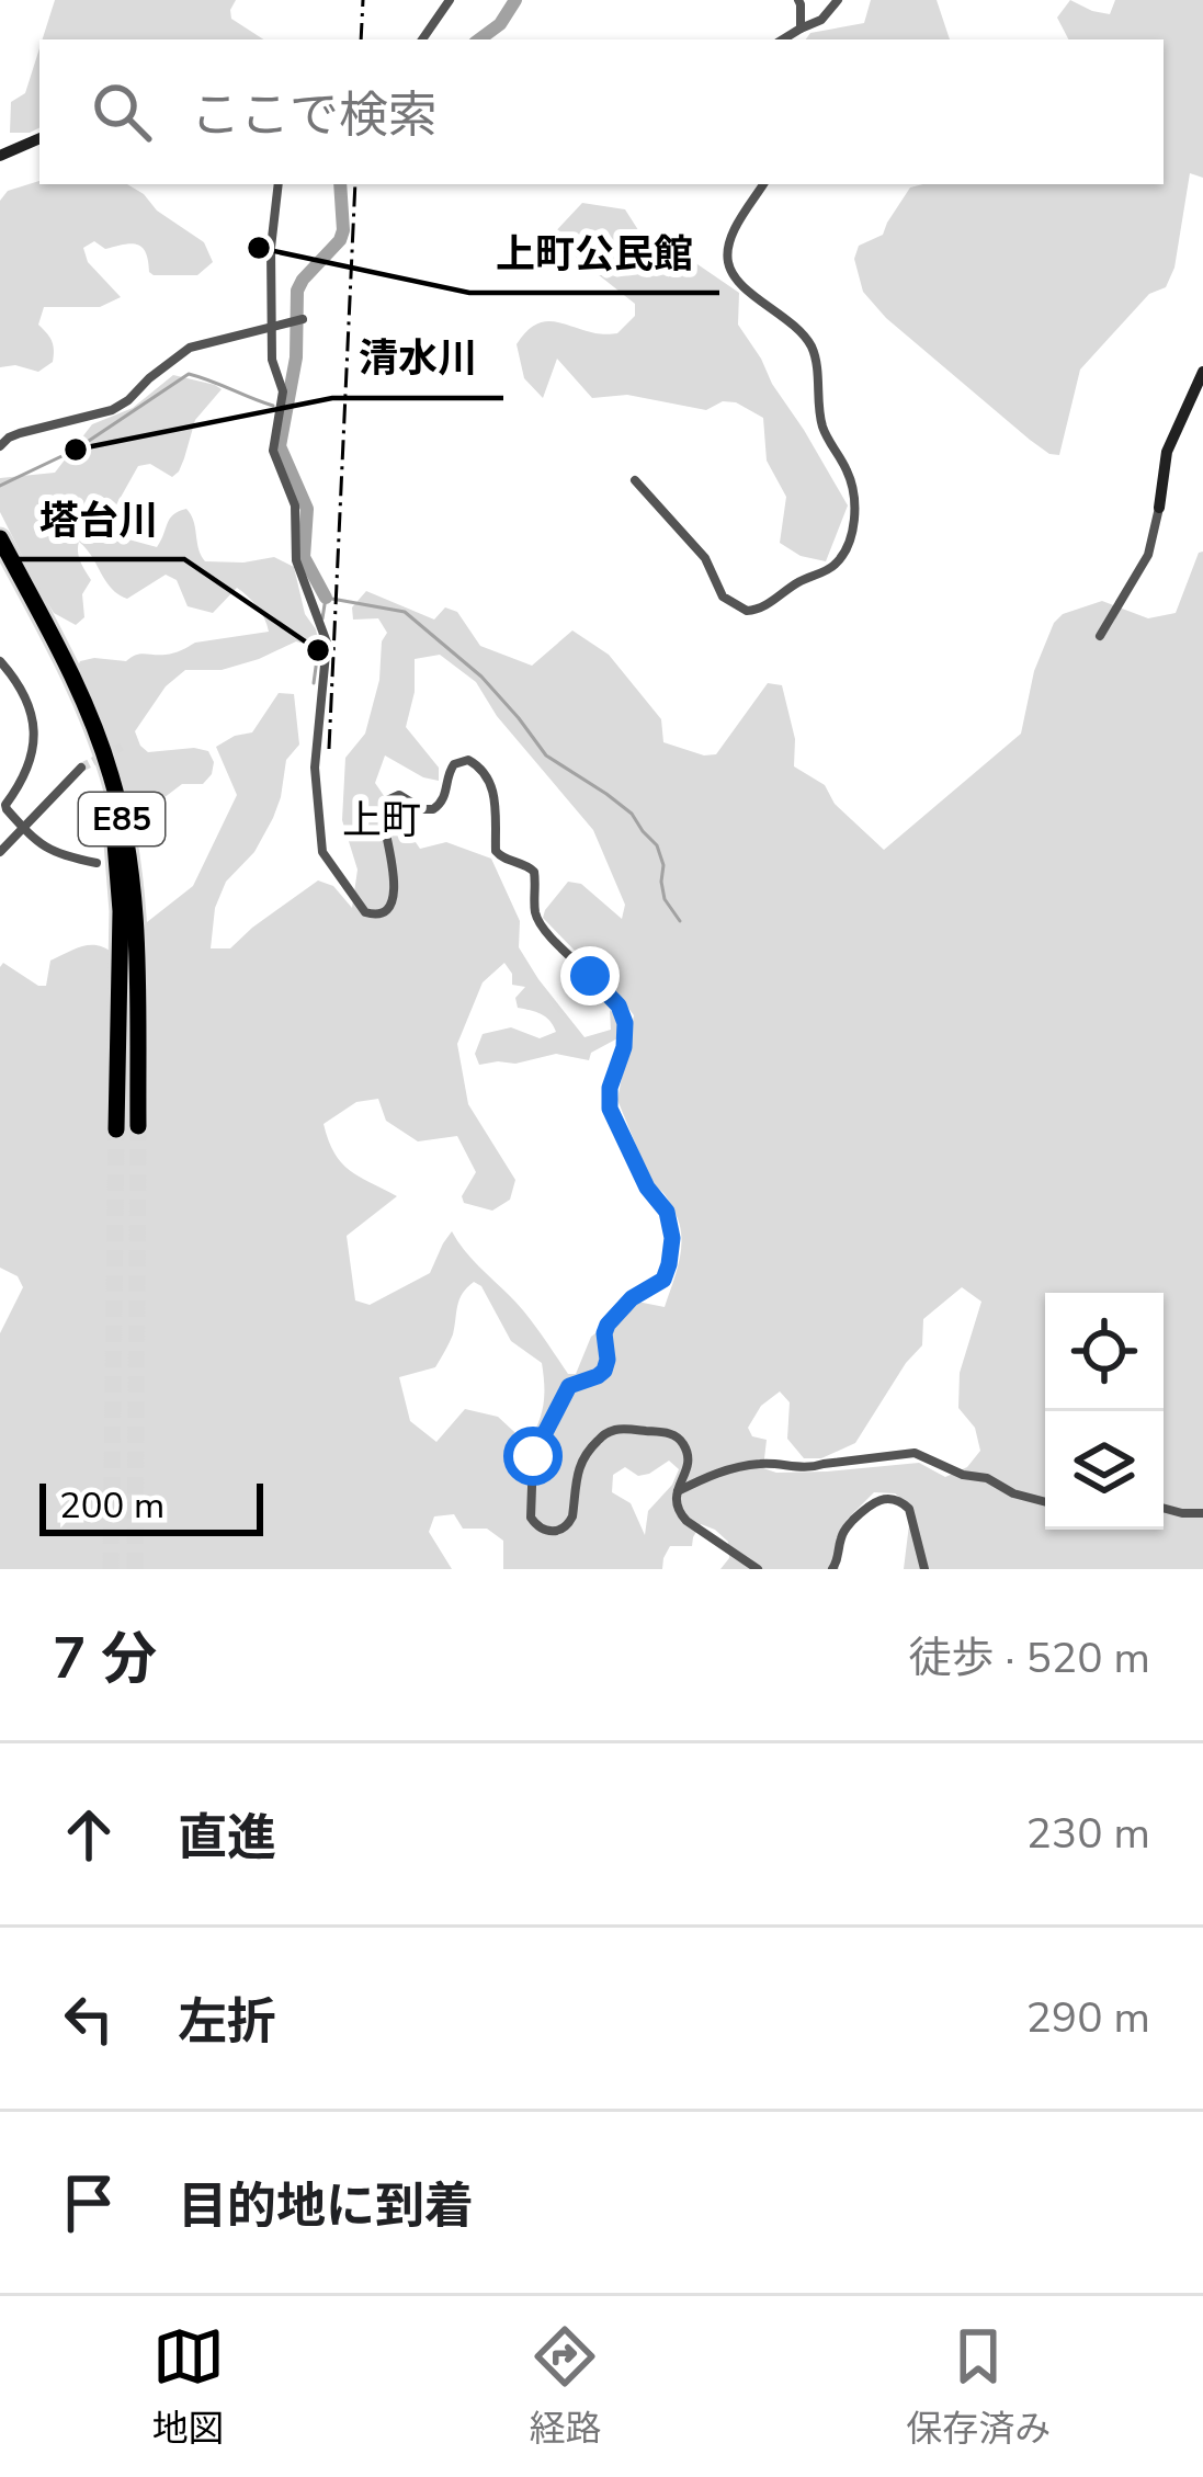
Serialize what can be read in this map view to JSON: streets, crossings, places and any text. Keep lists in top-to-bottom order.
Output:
{
  "streets": {
    "highway": ["E85"]
  },
  "districts": ["上町"],
  "places": ["上町公民館", "清水川", "塔台川"],
  "scale_bar": "200 m",
  "page": {
    "search": "ここで検索",
    "scale": "200 m",
    "heading": ["7 分", "徒歩 · 520 m"],
    "list": [
      ["直進", "230 m"],
      ["左折", "290 m"],
      "目的地に到着"
    ],
    "nav": ["地図", "経路", "保存済み"]
  }
}
